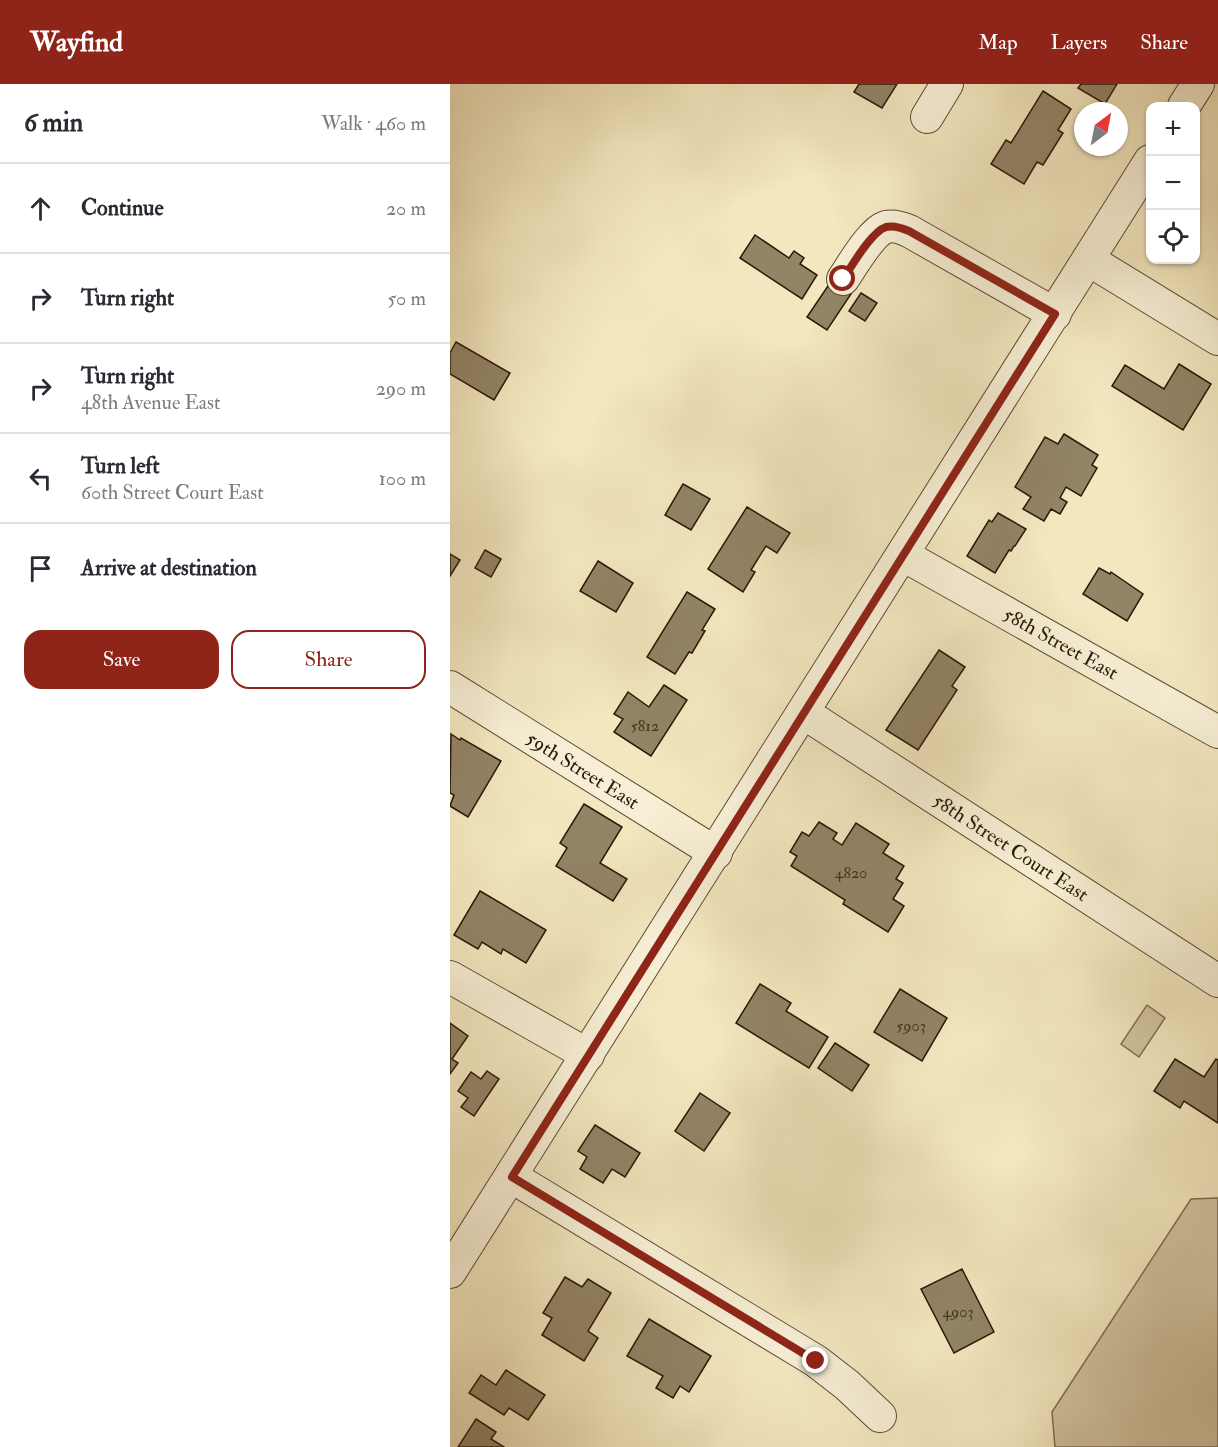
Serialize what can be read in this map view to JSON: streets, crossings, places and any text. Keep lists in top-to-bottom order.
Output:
{
  "streets": {
    "street": ["58th Street East", "59th Street East", "58th Street Court East"]
  },
  "house_numbers": [
    "5812",
    "4820",
    "5903",
    "4903"
  ],
  "north": "top right",
  "page": {
    "header": "Wayfind",
    "nav": ["Map", "Layers", "Share"],
    "heading": ["6 min", "Walk · 460 m"],
    "map_buttons": ["+", "−"],
    "list": [
      ["Continue", "20 m"],
      ["Turn right", "50 m"],
      ["Turn right", "48th Avenue East", "290 m"],
      ["Turn left", "60th Street Court East", "100 m"],
      "Arrive at destination"
    ],
    "buttons": ["Save", "Share"]
  }
}
